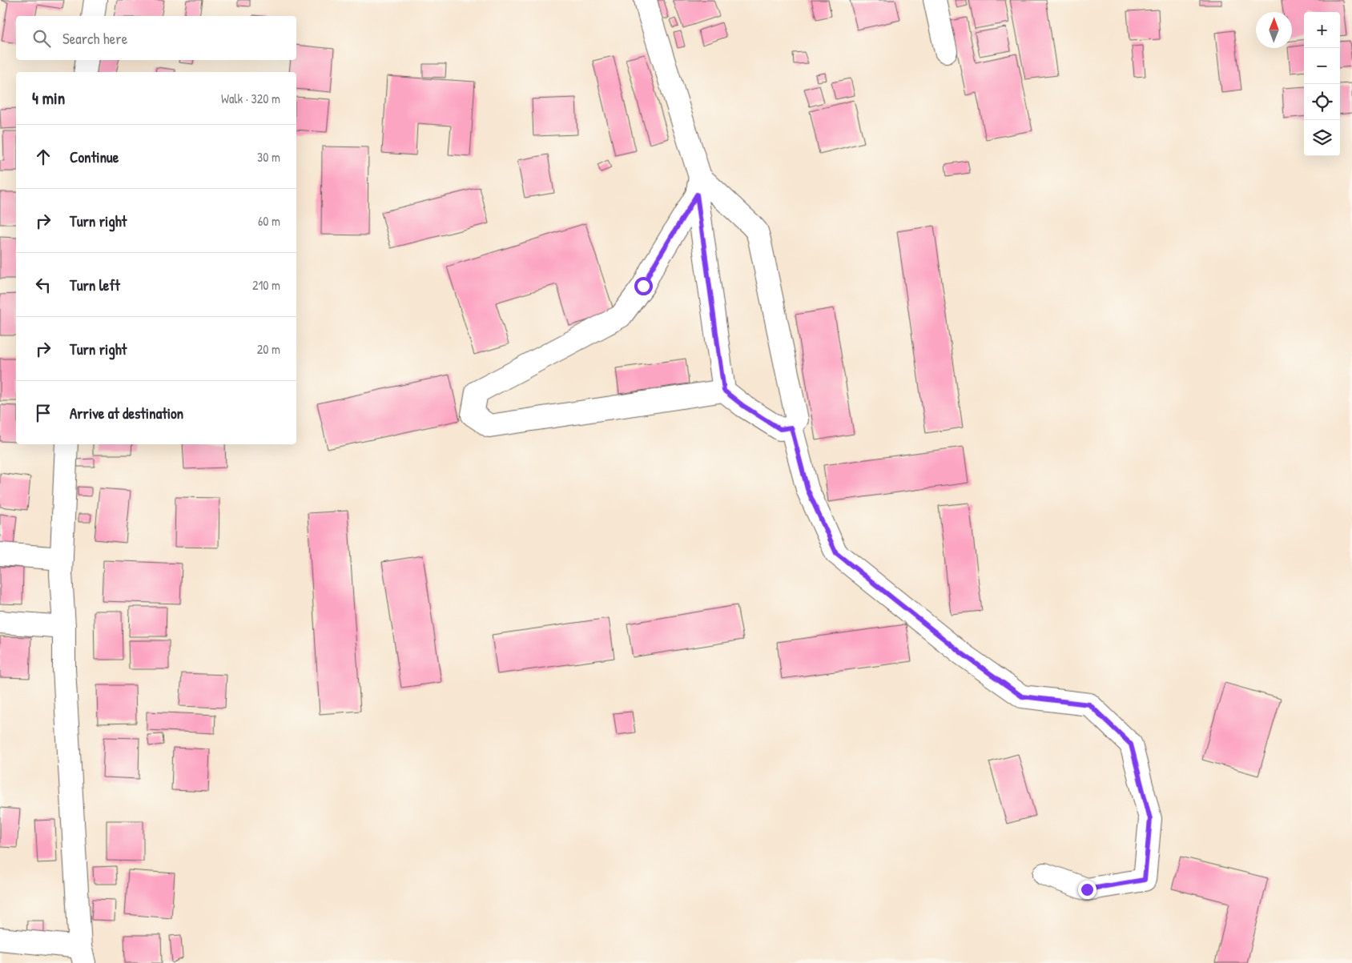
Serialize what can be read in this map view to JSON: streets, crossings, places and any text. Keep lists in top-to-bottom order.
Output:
{
  "north": "top",
  "page": {
    "map_buttons": ["+", "−"],
    "search": "Search here",
    "heading": ["4 min", "Walk · 320 m"],
    "list": [
      ["Continue", "30 m"],
      ["Turn right", "60 m"],
      ["Turn left", "210 m"],
      ["Turn right", "20 m"],
      "Arrive at destination"
    ]
  }
}
